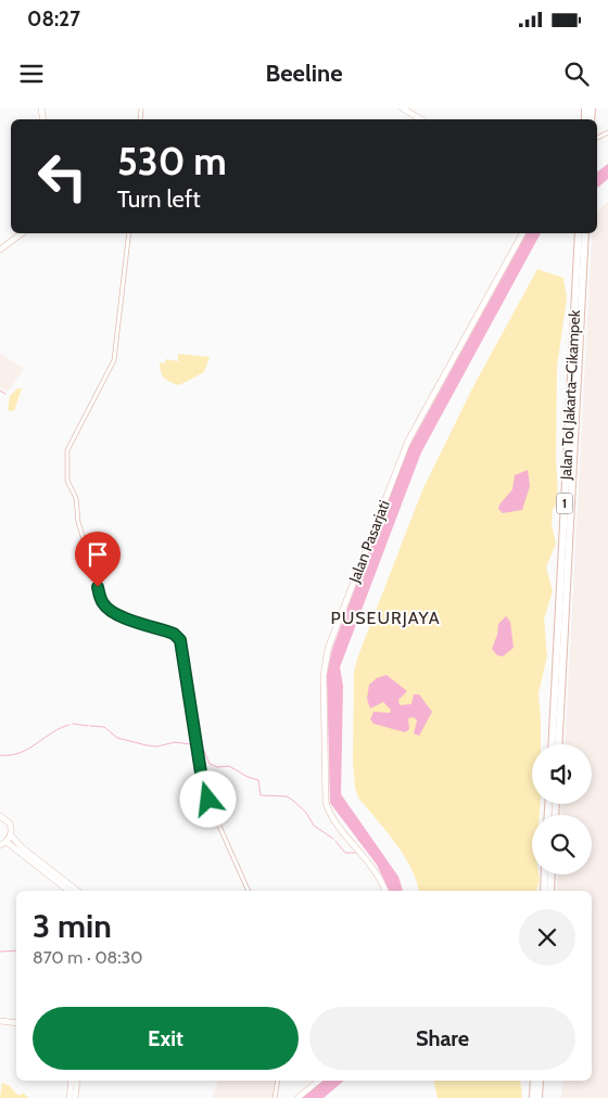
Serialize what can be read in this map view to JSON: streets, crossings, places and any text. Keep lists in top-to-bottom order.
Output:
{
  "streets": {
    "highway": ["Jalan Tol Jakarta–Cikampek", "1"],
    "main road": ["Jalan Pasarjati"]
  },
  "districts": ["PUSEURJAYA"],
  "page": {
    "status": "08:27",
    "header": "Beeline",
    "turn": ["530 m", "Turn left"],
    "heading": ["3 min", "870 m · 08:30"],
    "buttons": ["Exit", "Share"]
  }
}
